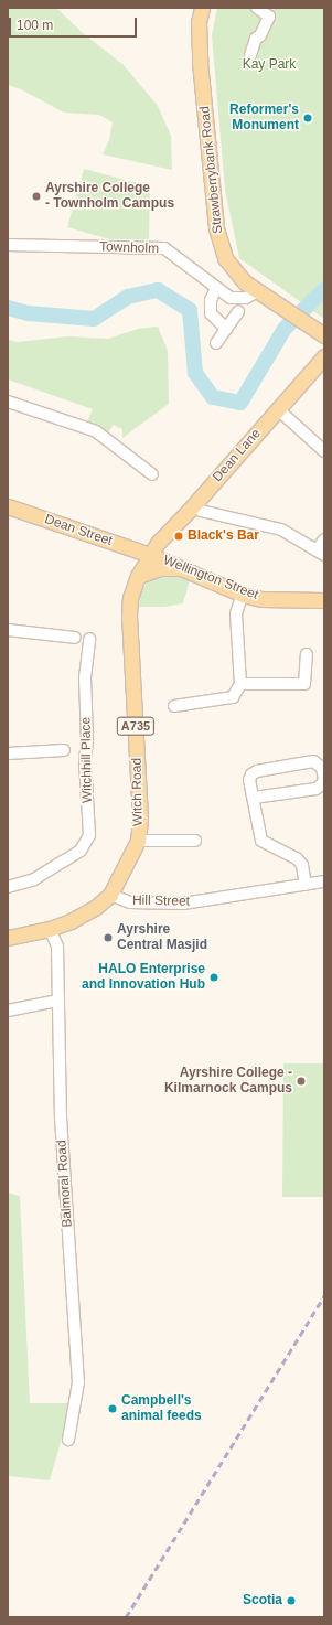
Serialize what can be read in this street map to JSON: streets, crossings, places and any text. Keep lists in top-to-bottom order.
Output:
{
  "streets": {
    "main road": [
      "Strawberrybank Road",
      "Dean Lane",
      "Dean Street",
      "Wellington Street",
      "A735",
      "Witch Road"
    ],
    "street": [
      "Townholm",
      "Witchhill Place",
      "Hill Street",
      "Balmoral Road"
    ]
  },
  "crossings": [
    ["Strawberrybank Road", "Townholm"],
    ["Dean Lane", "Dean Street"],
    ["Dean Lane", "Wellington Street"],
    ["Dean Lane", "Witch Road"],
    ["Dean Street", "Wellington Street"],
    ["Dean Street", "Witch Road"],
    ["Wellington Street", "Witch Road"],
    ["A735", "Witch Road"],
    ["A735", "Hill Street"],
    ["A735", "Balmoral Road"],
    ["Witch Road", "Hill Street"]
  ],
  "parks": ["Kay Park"],
  "places": [
    "Reformer's Monument",
    "Ayrshire College - Townholm Campus",
    "Black's Bar",
    "Ayrshire Central Masjid",
    "HALO Enterprise and Innovation Hub",
    "Ayrshire College - Kilmarnock Campus",
    "Campbell's animal feeds",
    "Scotia"
  ],
  "scale_bar": "100 m"
}
